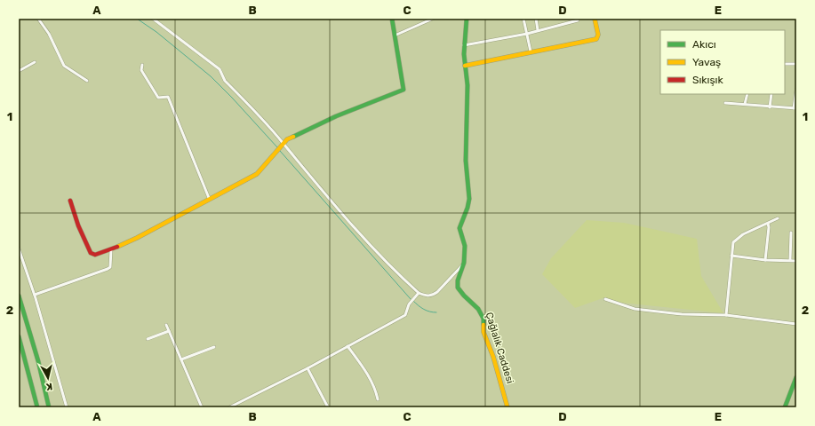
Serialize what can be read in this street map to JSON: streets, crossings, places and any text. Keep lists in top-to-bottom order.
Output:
{
  "streets": {
    "main road": ["Çağlalık Caddesi"]
  },
  "legend": ["Akıcı", "Yavaş", "Sıkışık"],
  "north": "bottom",
  "grid": {
    "columns": [
      "A",
      "B",
      "C",
      "D",
      "E"
    ],
    "rows": ["1", "2"]
  }
}
